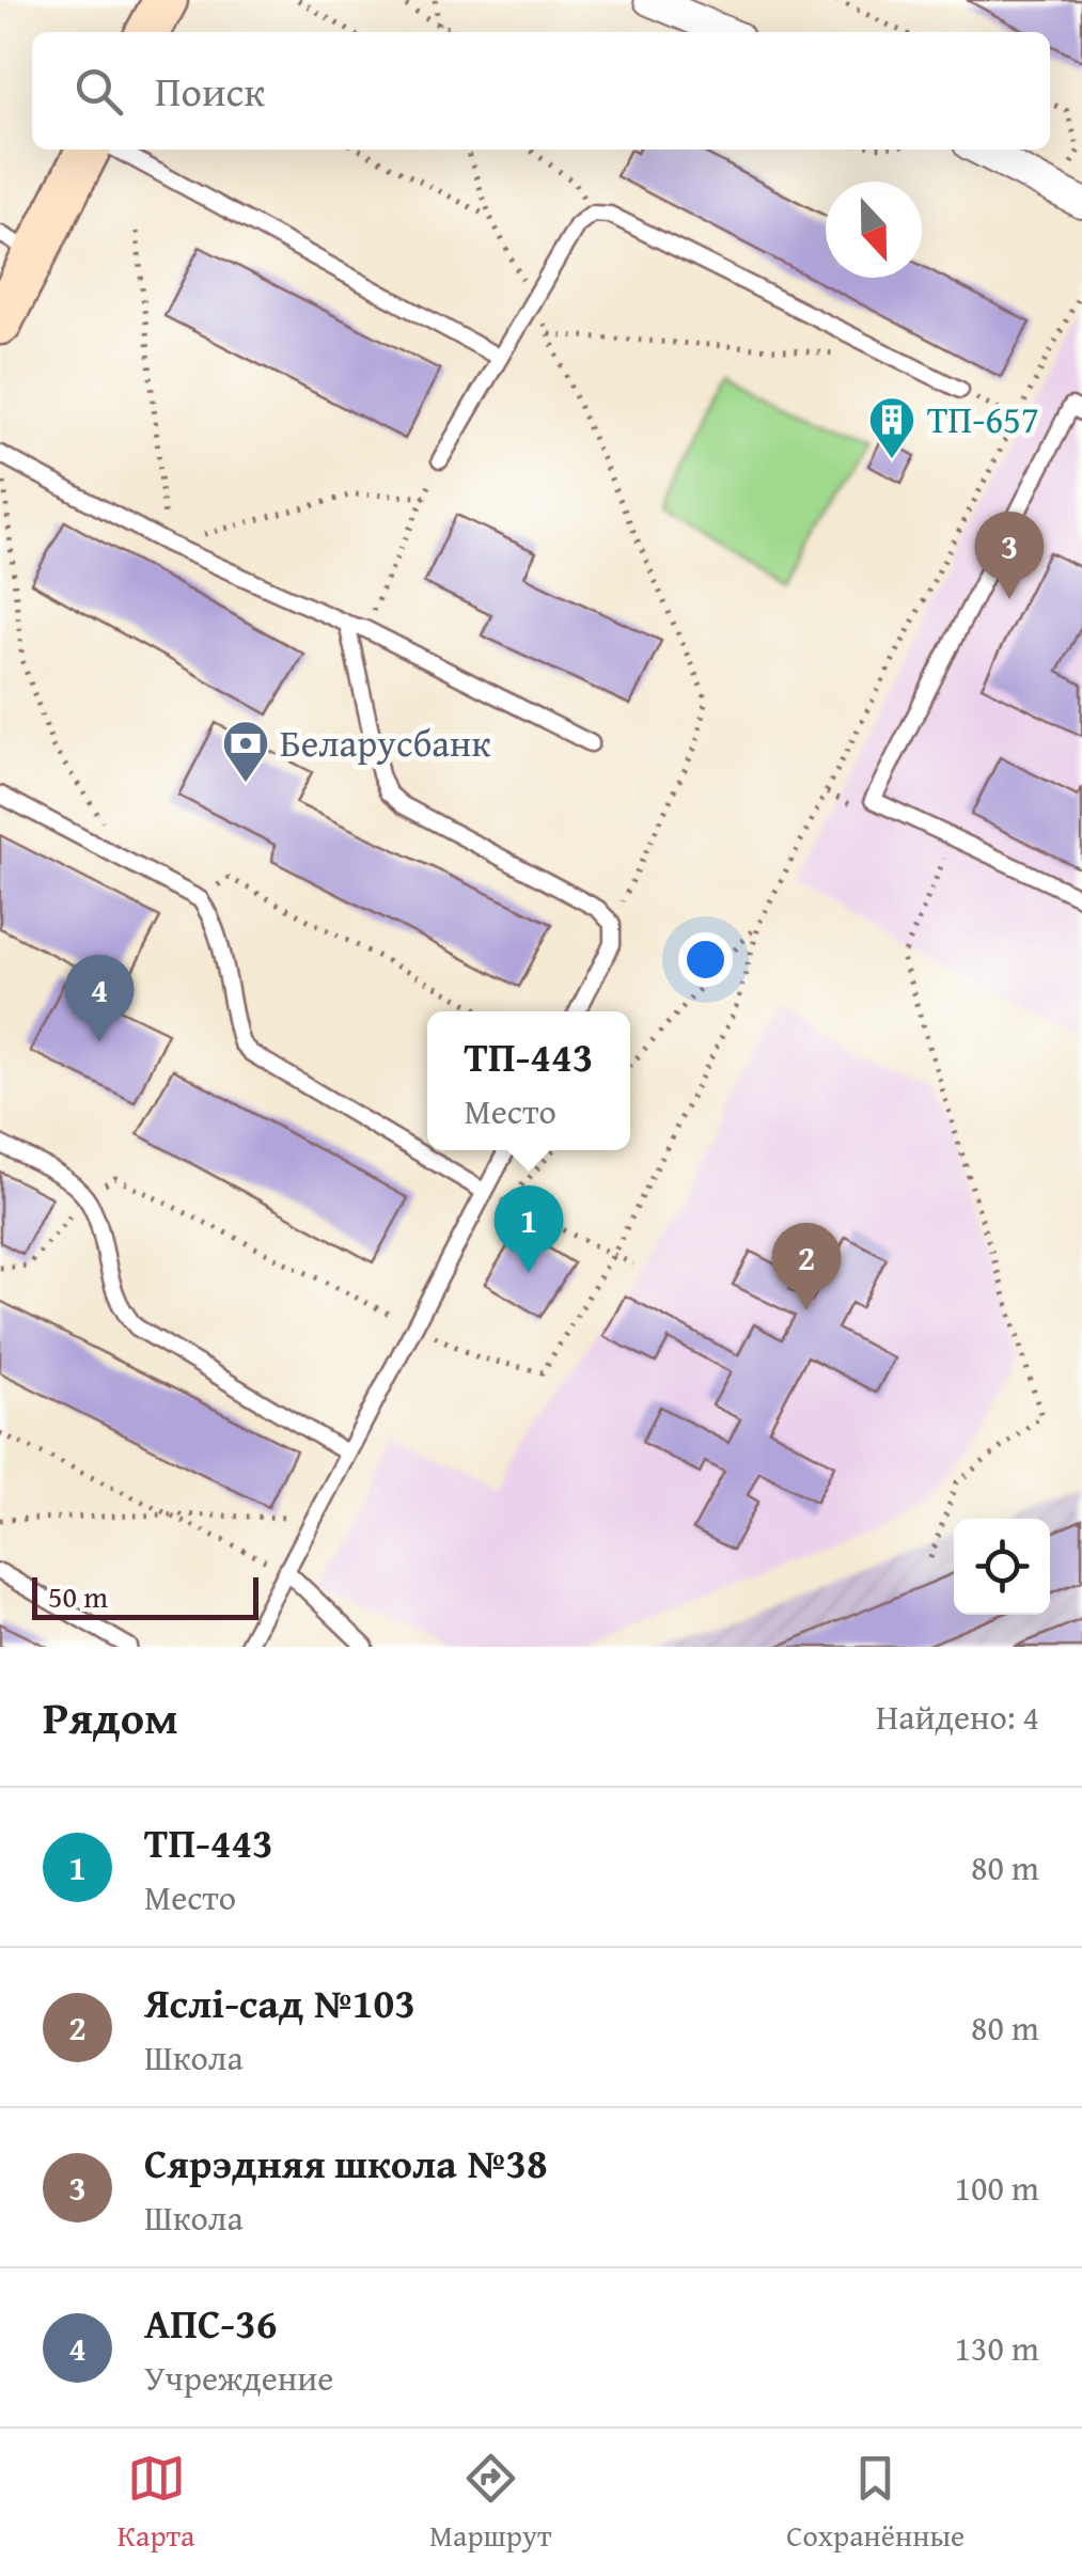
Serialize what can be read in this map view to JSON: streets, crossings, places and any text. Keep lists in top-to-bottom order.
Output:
{
  "places": {
    "building": ["ТП-657"],
    "bank": ["Беларусбанк"]
  },
  "scale_bar": "50 m",
  "north": "bottom",
  "page": {
    "search": "Поиск",
    "pins": [
      "3",
      "4",
      "1",
      "2"
    ],
    "popup": ["ТП-443", "Место"],
    "scale": "50 m",
    "heading": ["Рядом", "Найдено: 4"],
    "list": [
      {
        "mark": "1",
        "name": "ТП-443",
        "note": "Место",
        "value": "80 m"
      },
      {
        "mark": "2",
        "name": "Яслі-сад №103",
        "note": "Школа",
        "value": "80 m"
      },
      {
        "mark": "3",
        "name": "Сярэдняя школа №38",
        "note": "Школа",
        "value": "100 m"
      },
      {
        "mark": "4",
        "name": "АПС-36",
        "note": "Учреждение",
        "value": "130 m"
      }
    ],
    "nav": ["Карта", "Маршрут", "Сохранённые"]
  }
}
